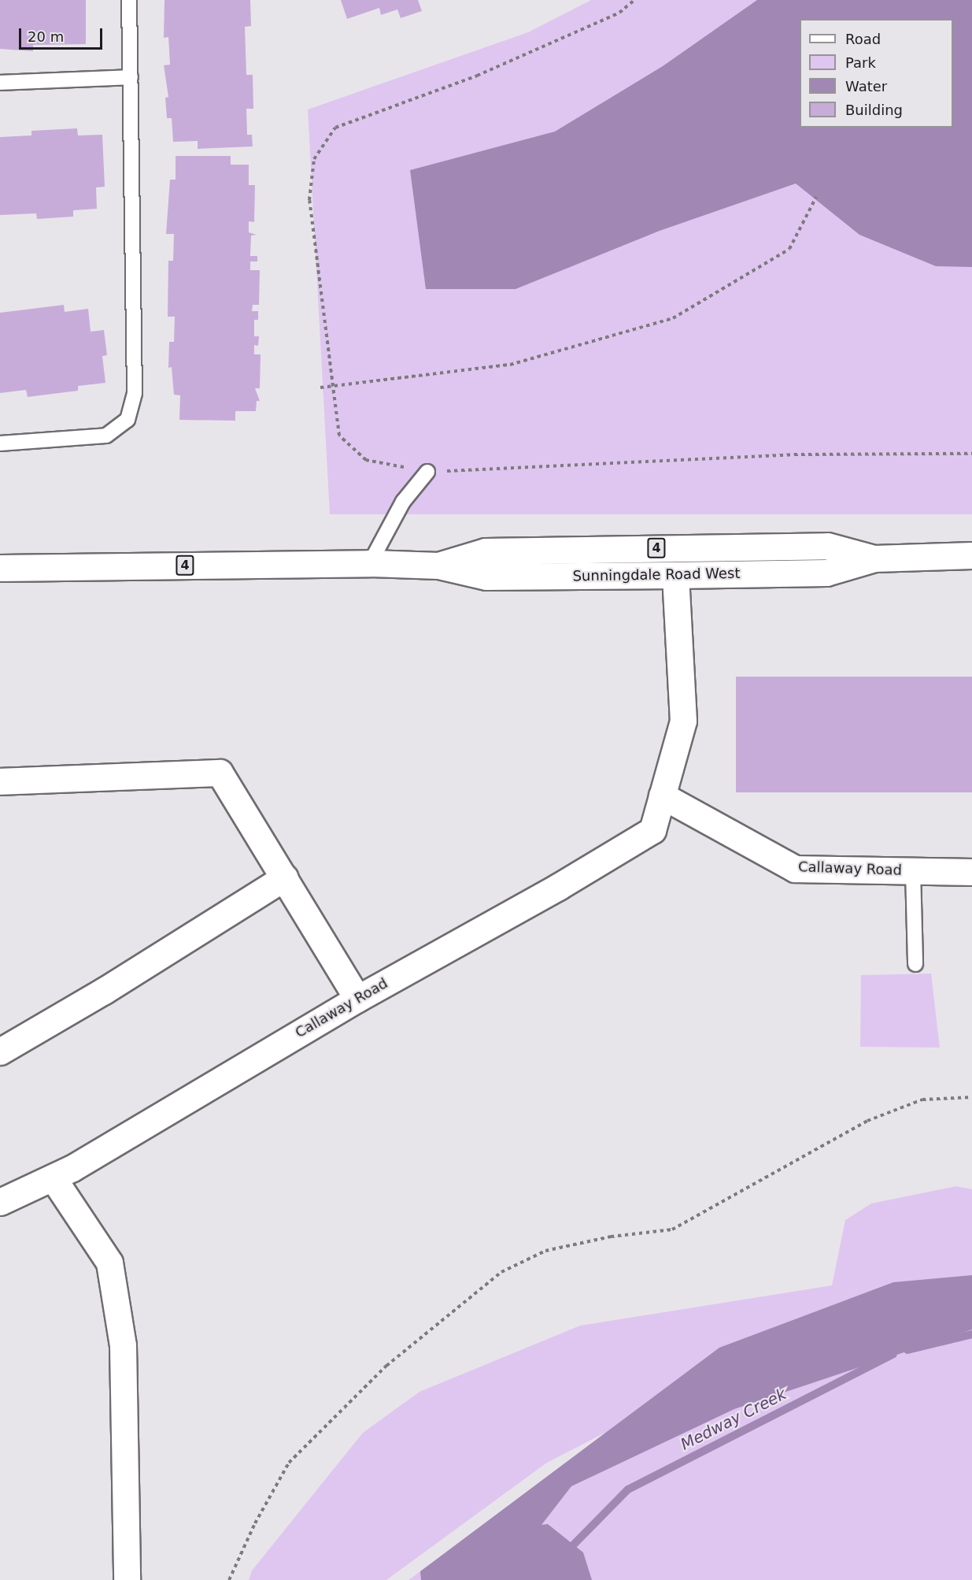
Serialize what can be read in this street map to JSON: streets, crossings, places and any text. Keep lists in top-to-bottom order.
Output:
{
  "streets": {
    "street": ["4", "Sunningdale Road West", "Callaway Road"]
  },
  "crossings": [
    ["Sunningdale Road West", "Callaway Road"]
  ],
  "water": ["Medway Creek"],
  "legend": [
    "Road",
    "Park",
    "Water",
    "Building"
  ],
  "scale_bar": "20 m"
}
